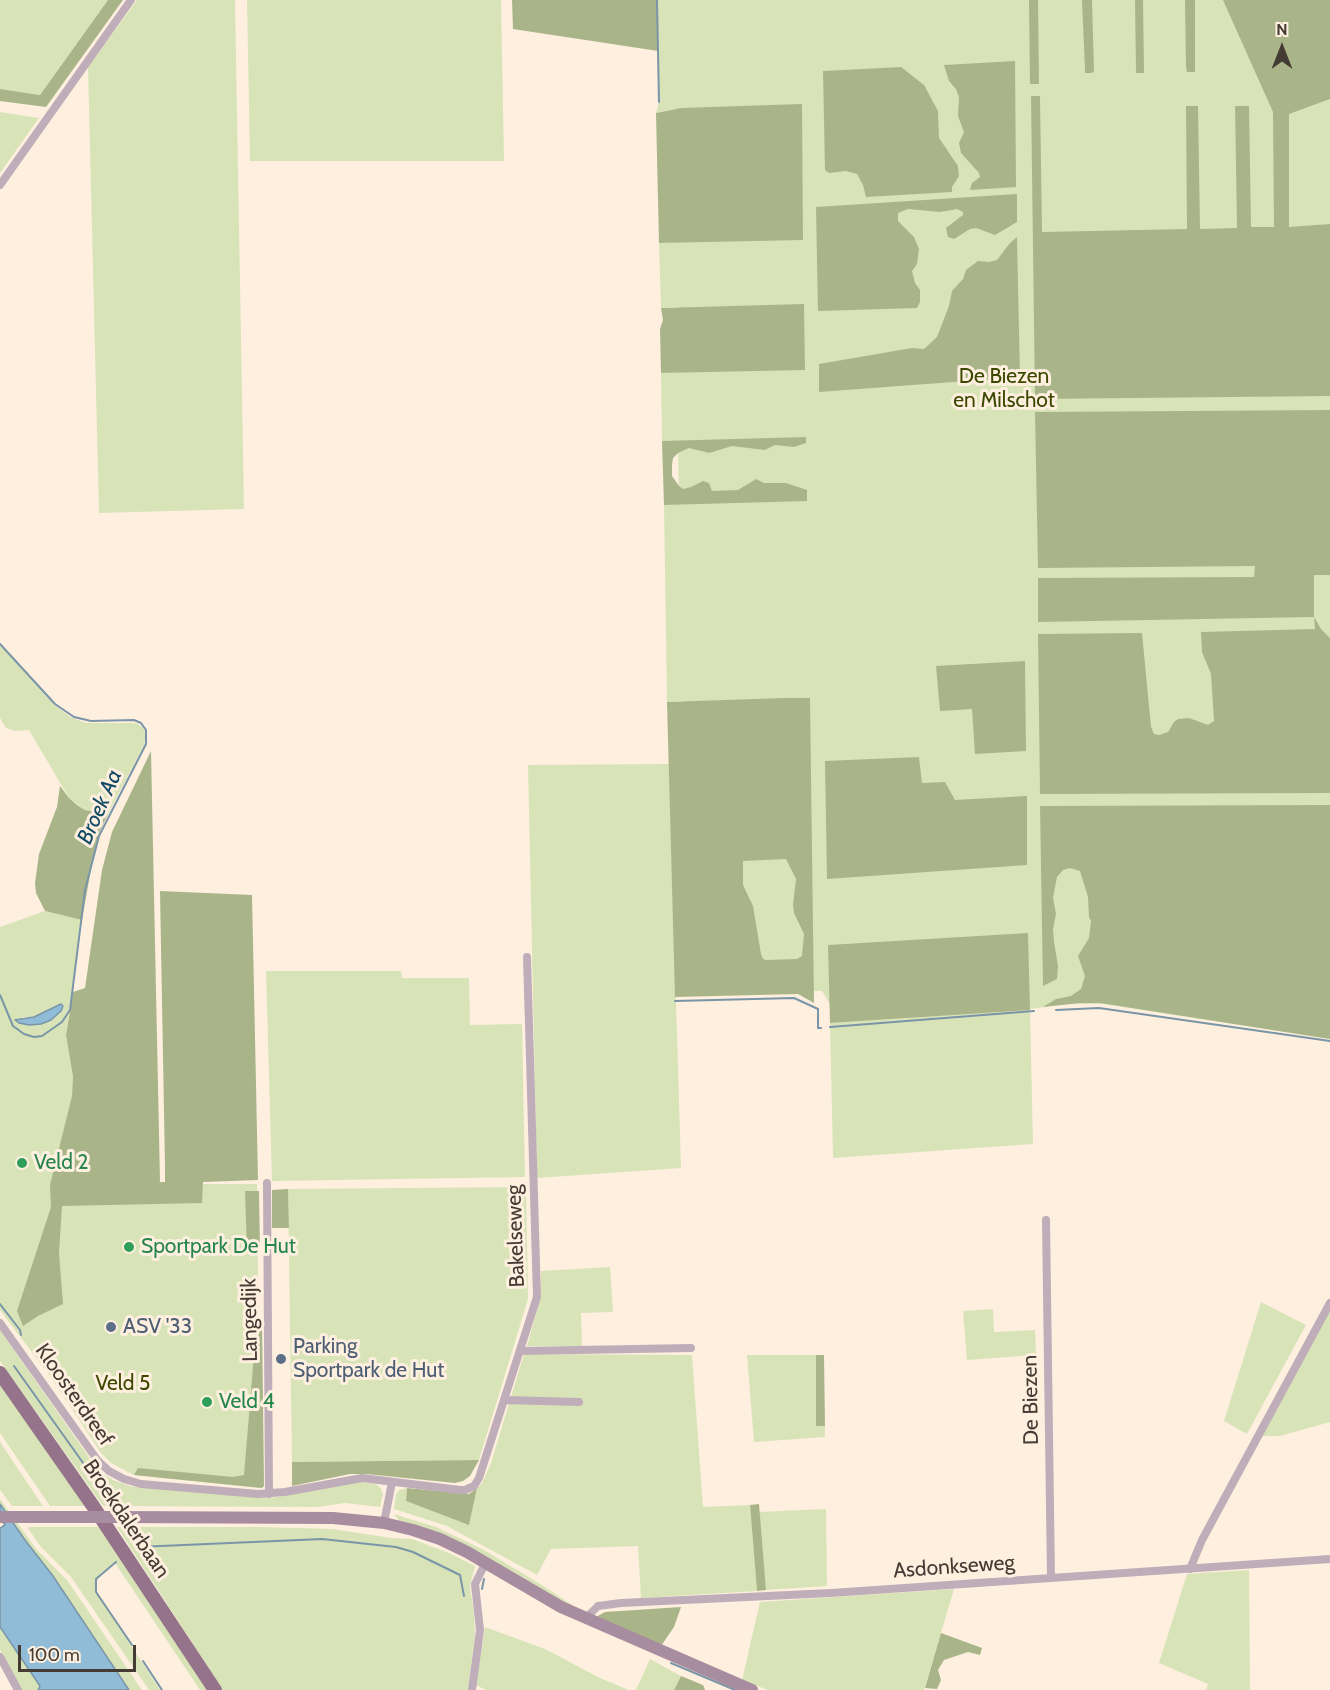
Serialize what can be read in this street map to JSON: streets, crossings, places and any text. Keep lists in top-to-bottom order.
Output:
{
  "streets": {
    "main road": ["Broekdalerbaan"],
    "street": [
      "Bakelseweg",
      "Langedijk",
      "Kloosterdreef",
      "De Biezen",
      "Asdonkseweg"
    ]
  },
  "crossings": [
    ["Bakelseweg", "Kloosterdreef"],
    ["Langedijk", "Kloosterdreef"],
    ["De Biezen", "Asdonkseweg"]
  ],
  "water": ["Broek Aa"],
  "parks": ["De Biezen en Milschot", "Veld 5"],
  "places": [
    "Veld 2",
    "Sportpark De Hut",
    "ASV '33",
    "Parking Sportpark de Hut",
    "Veld 4"
  ],
  "scale_bar": "100 m",
  "north": "top"
}
